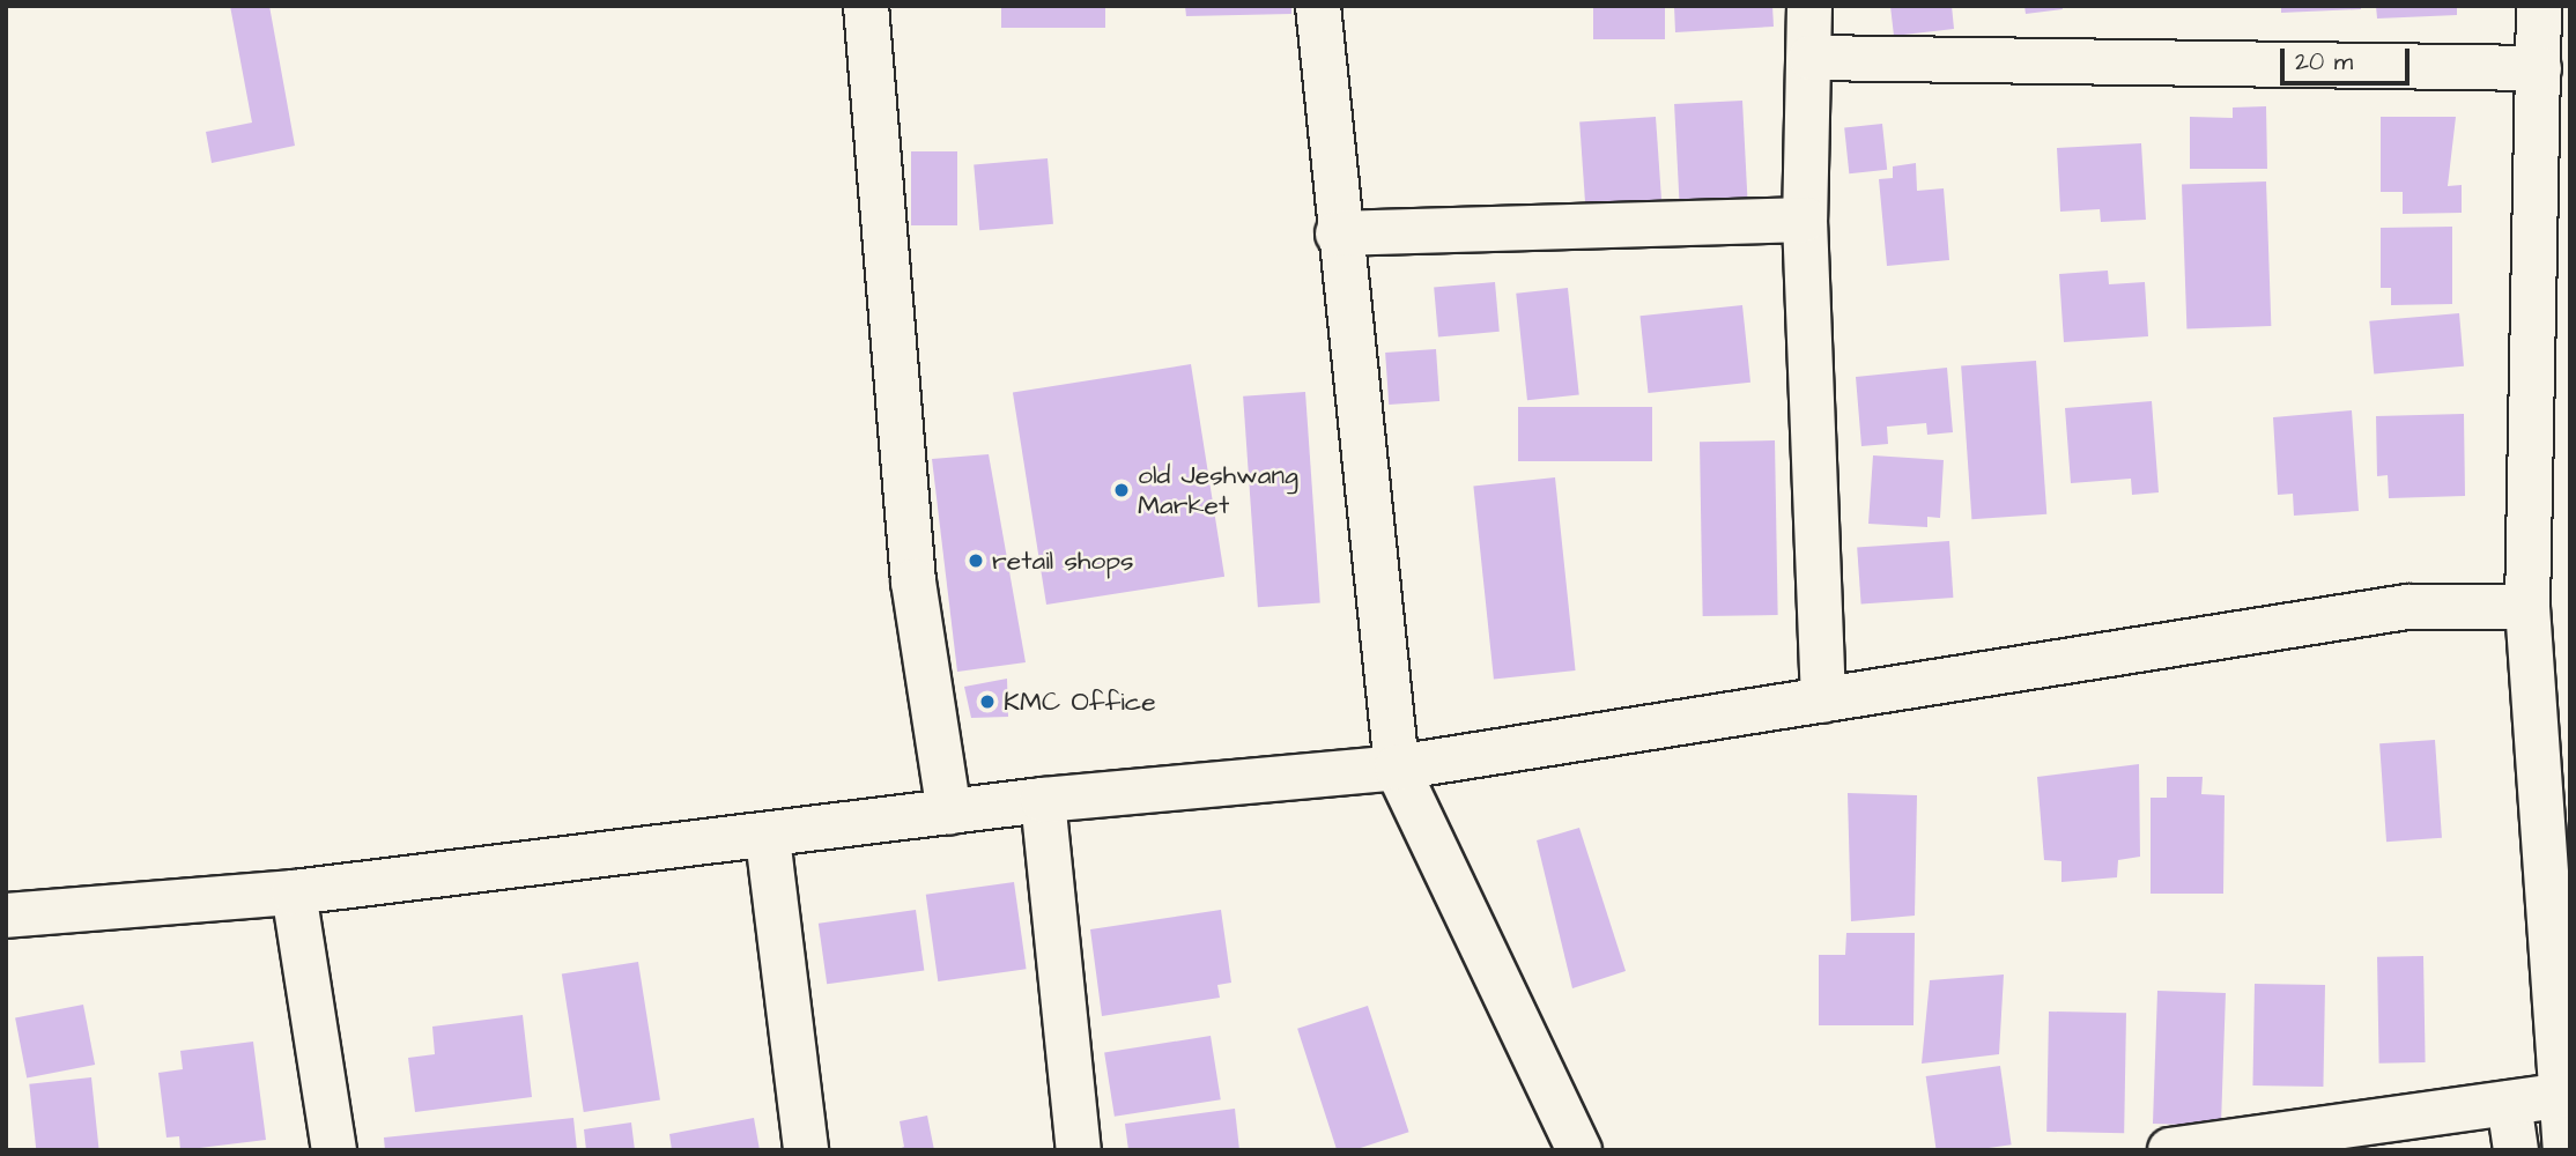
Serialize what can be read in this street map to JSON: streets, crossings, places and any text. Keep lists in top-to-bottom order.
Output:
{
  "places": ["old Jeshwang Market", "retail shops", "KMC Office"],
  "scale_bar": "20 m"
}
